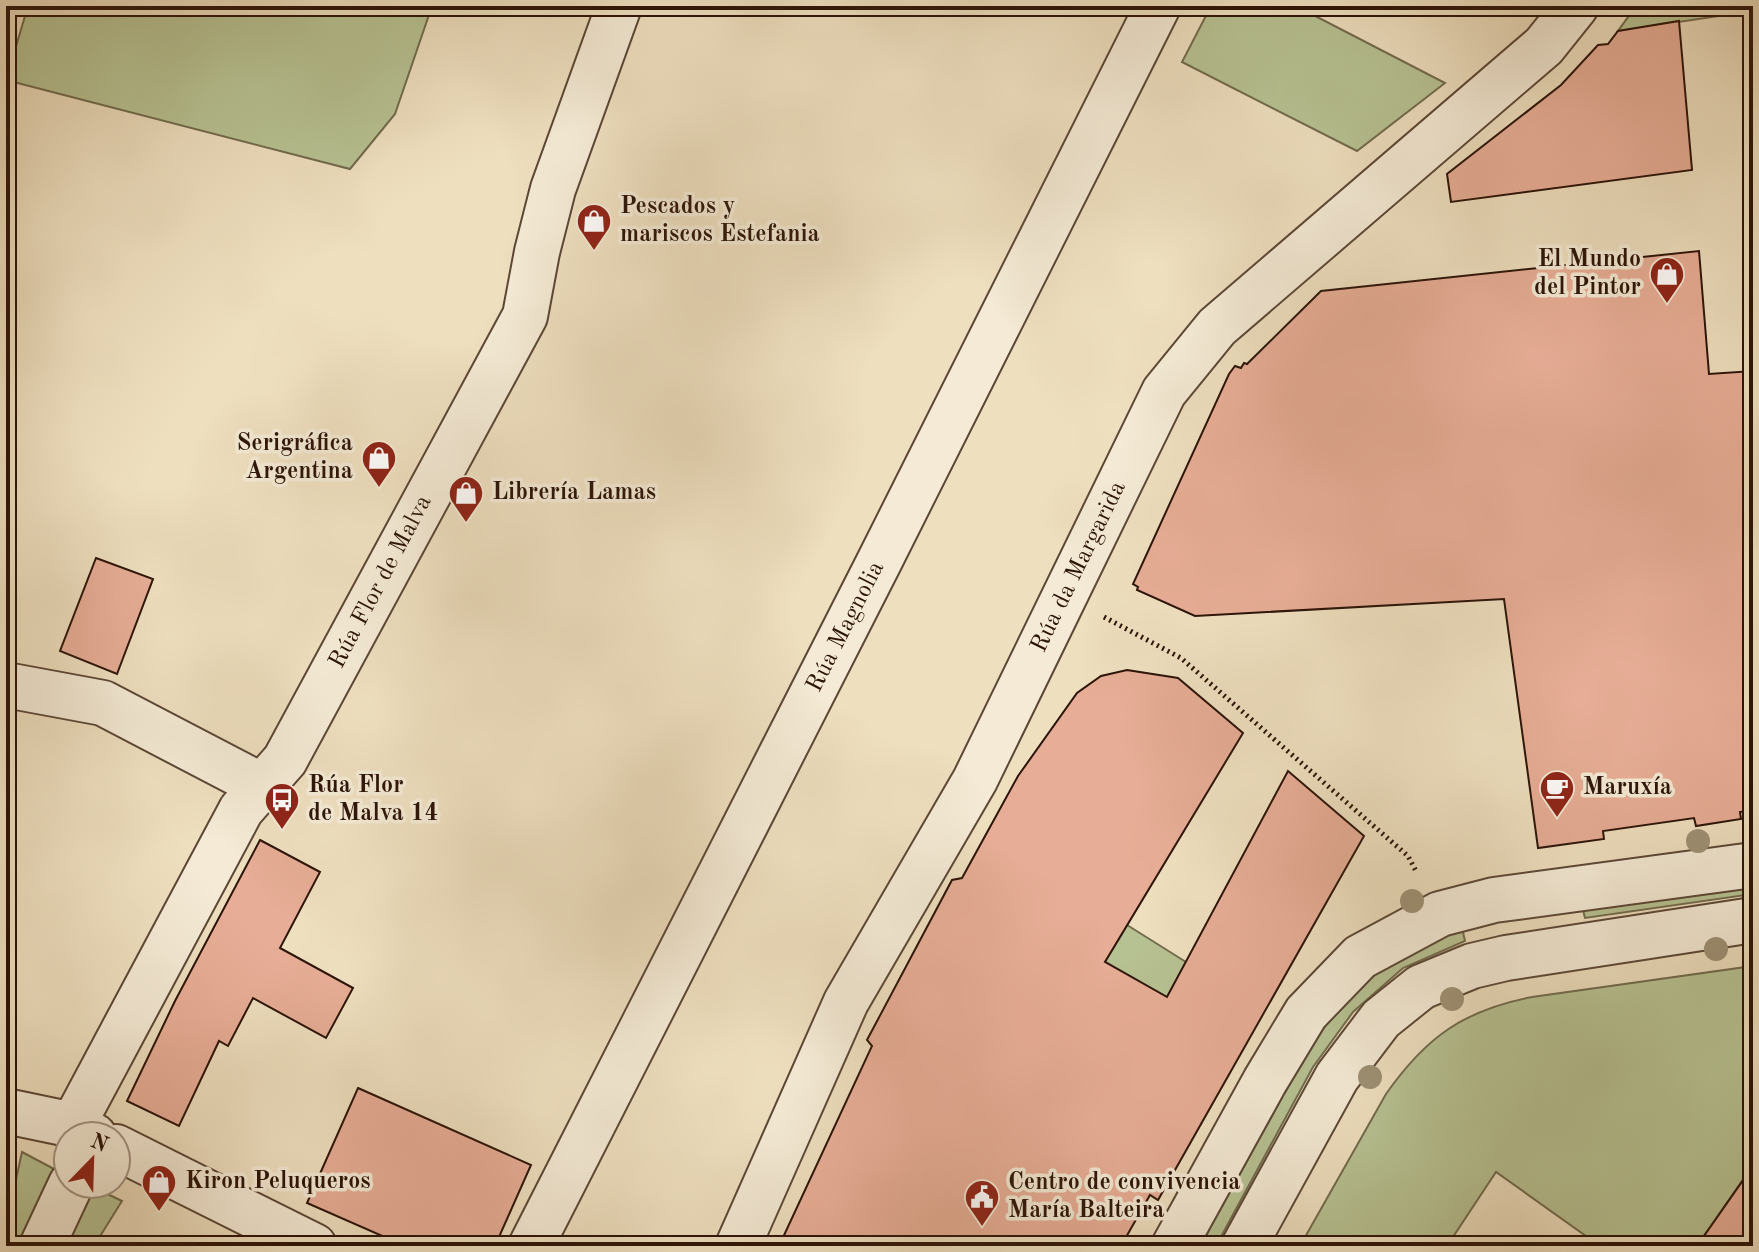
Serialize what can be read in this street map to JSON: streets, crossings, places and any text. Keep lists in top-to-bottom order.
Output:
{
  "streets": {
    "street": ["Rúa da Margarida", "Rúa Flor de Malva", "Rúa Magnolia"]
  },
  "places": {
    "shop": [
      "Pescados y mariscos Estefania",
      "El Mundo del Pintor",
      "Serigráfica Argentina",
      "Librería Lamas",
      "Kiron Peluqueros"
    ],
    "cafe": ["Maruxía"],
    "bus stop": ["Rúa Flor de Malva 14"],
    "public building": ["Centro de convivencia María Balteira"]
  },
  "north": "top right"
}
